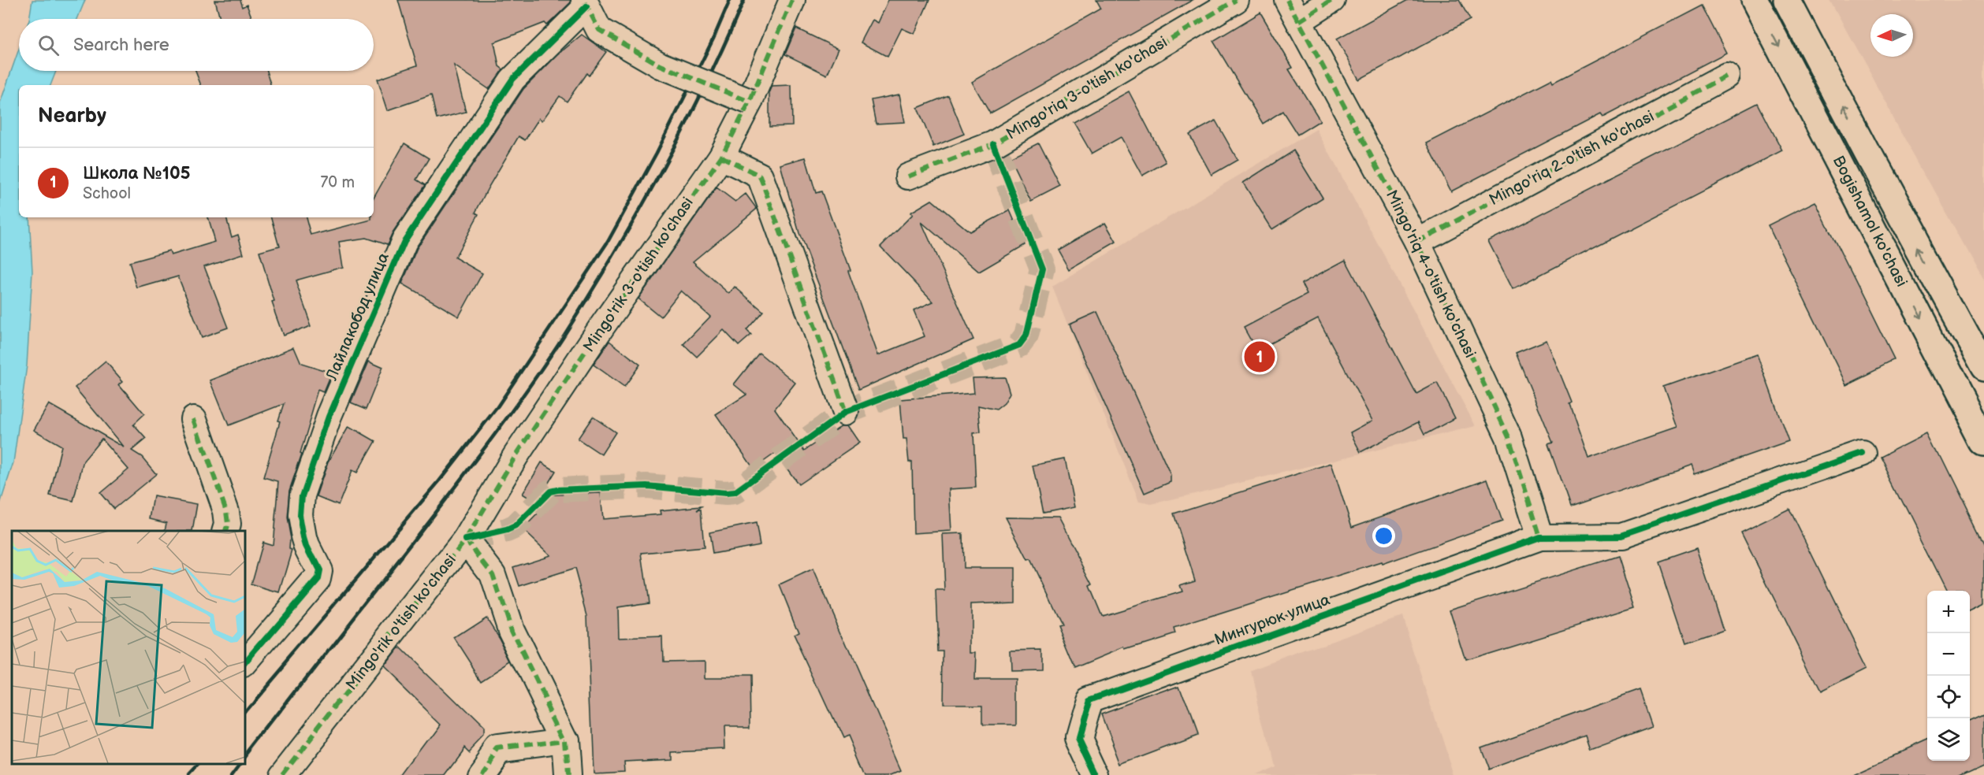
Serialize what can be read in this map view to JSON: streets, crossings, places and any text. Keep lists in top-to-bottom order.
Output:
{
  "streets": {
    "main road": ["Bogishamol ko'chasi"],
    "street": [
      "Mingo'riq 3-o'tish ko'chasi",
      "Mingo'riq 2-o'tish ko'chasi",
      "Mingo'riq 4-o'tish ko'chasi",
      "Mingo'rik 3-o'tish ko'chasi",
      "Лайлакобод улица",
      "Мингурюк улица",
      "Mingo'rik o'tish ko'chasi"
    ]
  },
  "crossings": [
    ["Mingo'riq 2-o'tish ko'chasi", "Mingo'riq 4-o'tish ko'chasi"],
    ["Mingo'riq 4-o'tish ko'chasi", "Мингурюк улица"],
    ["Mingo'rik 3-o'tish ko'chasi", "Лайлакобод улица"],
    ["Mingo'rik 3-o'tish ko'chasi", "Mingo'rik o'tish ko'chasi"]
  ],
  "north": "left",
  "page": {
    "search": "Search here",
    "heading": "Nearby",
    "list": [
      {
        "mark": "1",
        "name": "Школа №105",
        "note": "School",
        "value": "70 m"
      }
    ],
    "pins": "1",
    "map_buttons": ["+", "−"]
  }
}
